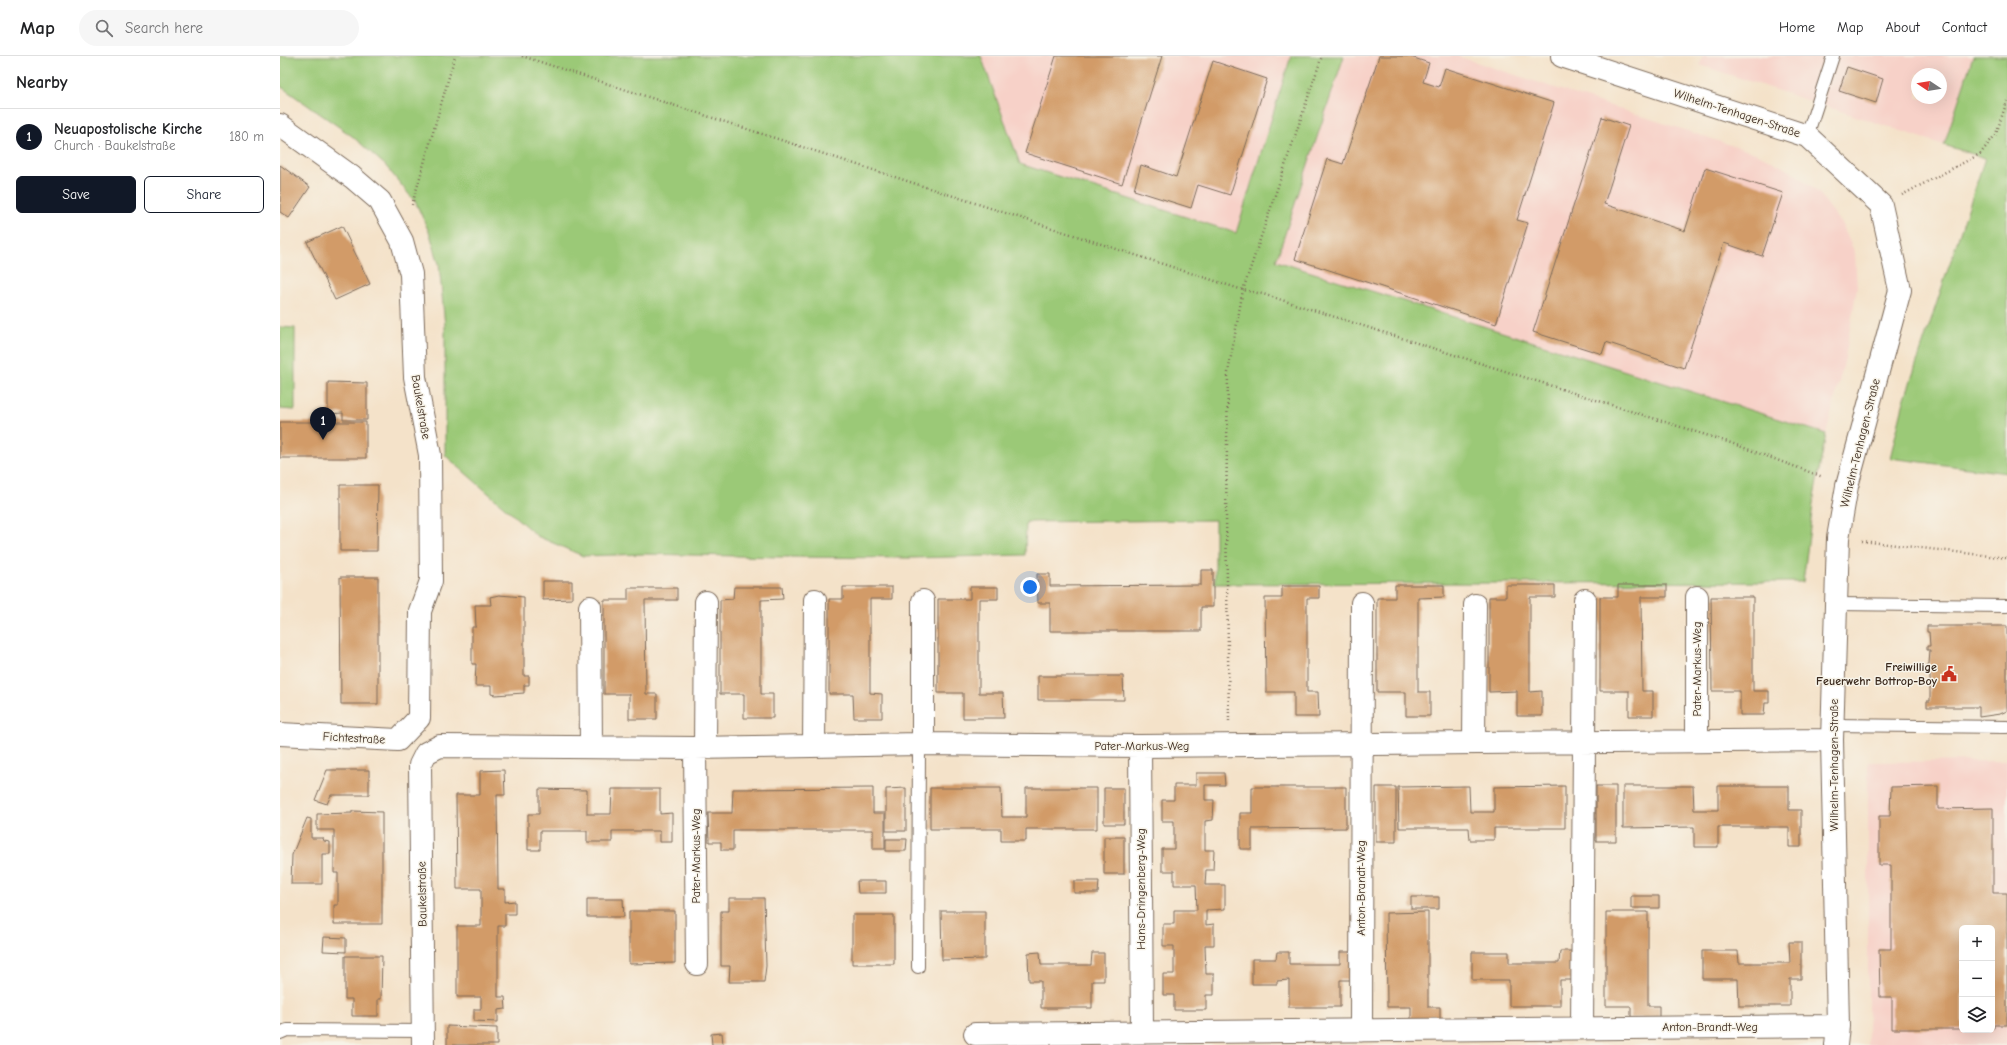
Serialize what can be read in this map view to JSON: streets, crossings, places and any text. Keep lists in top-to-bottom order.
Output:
{
  "streets": {
    "street": [
      "Wilhelm-Tenhagen-Straße",
      "Baukelstraße",
      "Pater-Markus-Weg",
      "Fichtestraße",
      "Anton-Brandt-Weg",
      "Hans-Dringenberg-Weg"
    ]
  },
  "crossings": [
    ["Wilhelm-Tenhagen-Straße", "Pater-Markus-Weg"],
    ["Wilhelm-Tenhagen-Straße", "Anton-Brandt-Weg"],
    ["Baukelstraße", "Pater-Markus-Weg"],
    ["Baukelstraße", "Fichtestraße"],
    ["Pater-Markus-Weg", "Anton-Brandt-Weg"],
    ["Pater-Markus-Weg", "Hans-Dringenberg-Weg"],
    ["Anton-Brandt-Weg", "Hans-Dringenberg-Weg"]
  ],
  "places": {
    "public building": ["Freiwillige Feuerwehr Bottrop-Boy"]
  },
  "north": "left",
  "page": {
    "header": "Map",
    "search": "Search here",
    "nav": [
      "Home",
      "Map",
      "About",
      "Contact"
    ],
    "heading": "Nearby",
    "list": [
      {
        "mark": "1",
        "name": "Neuapostolische Kirche",
        "note": "Church · Baukelstraße",
        "value": "180 m"
      }
    ],
    "buttons": ["Save", "Share"],
    "pins": "1",
    "map_buttons": ["+", "−"]
  }
}
